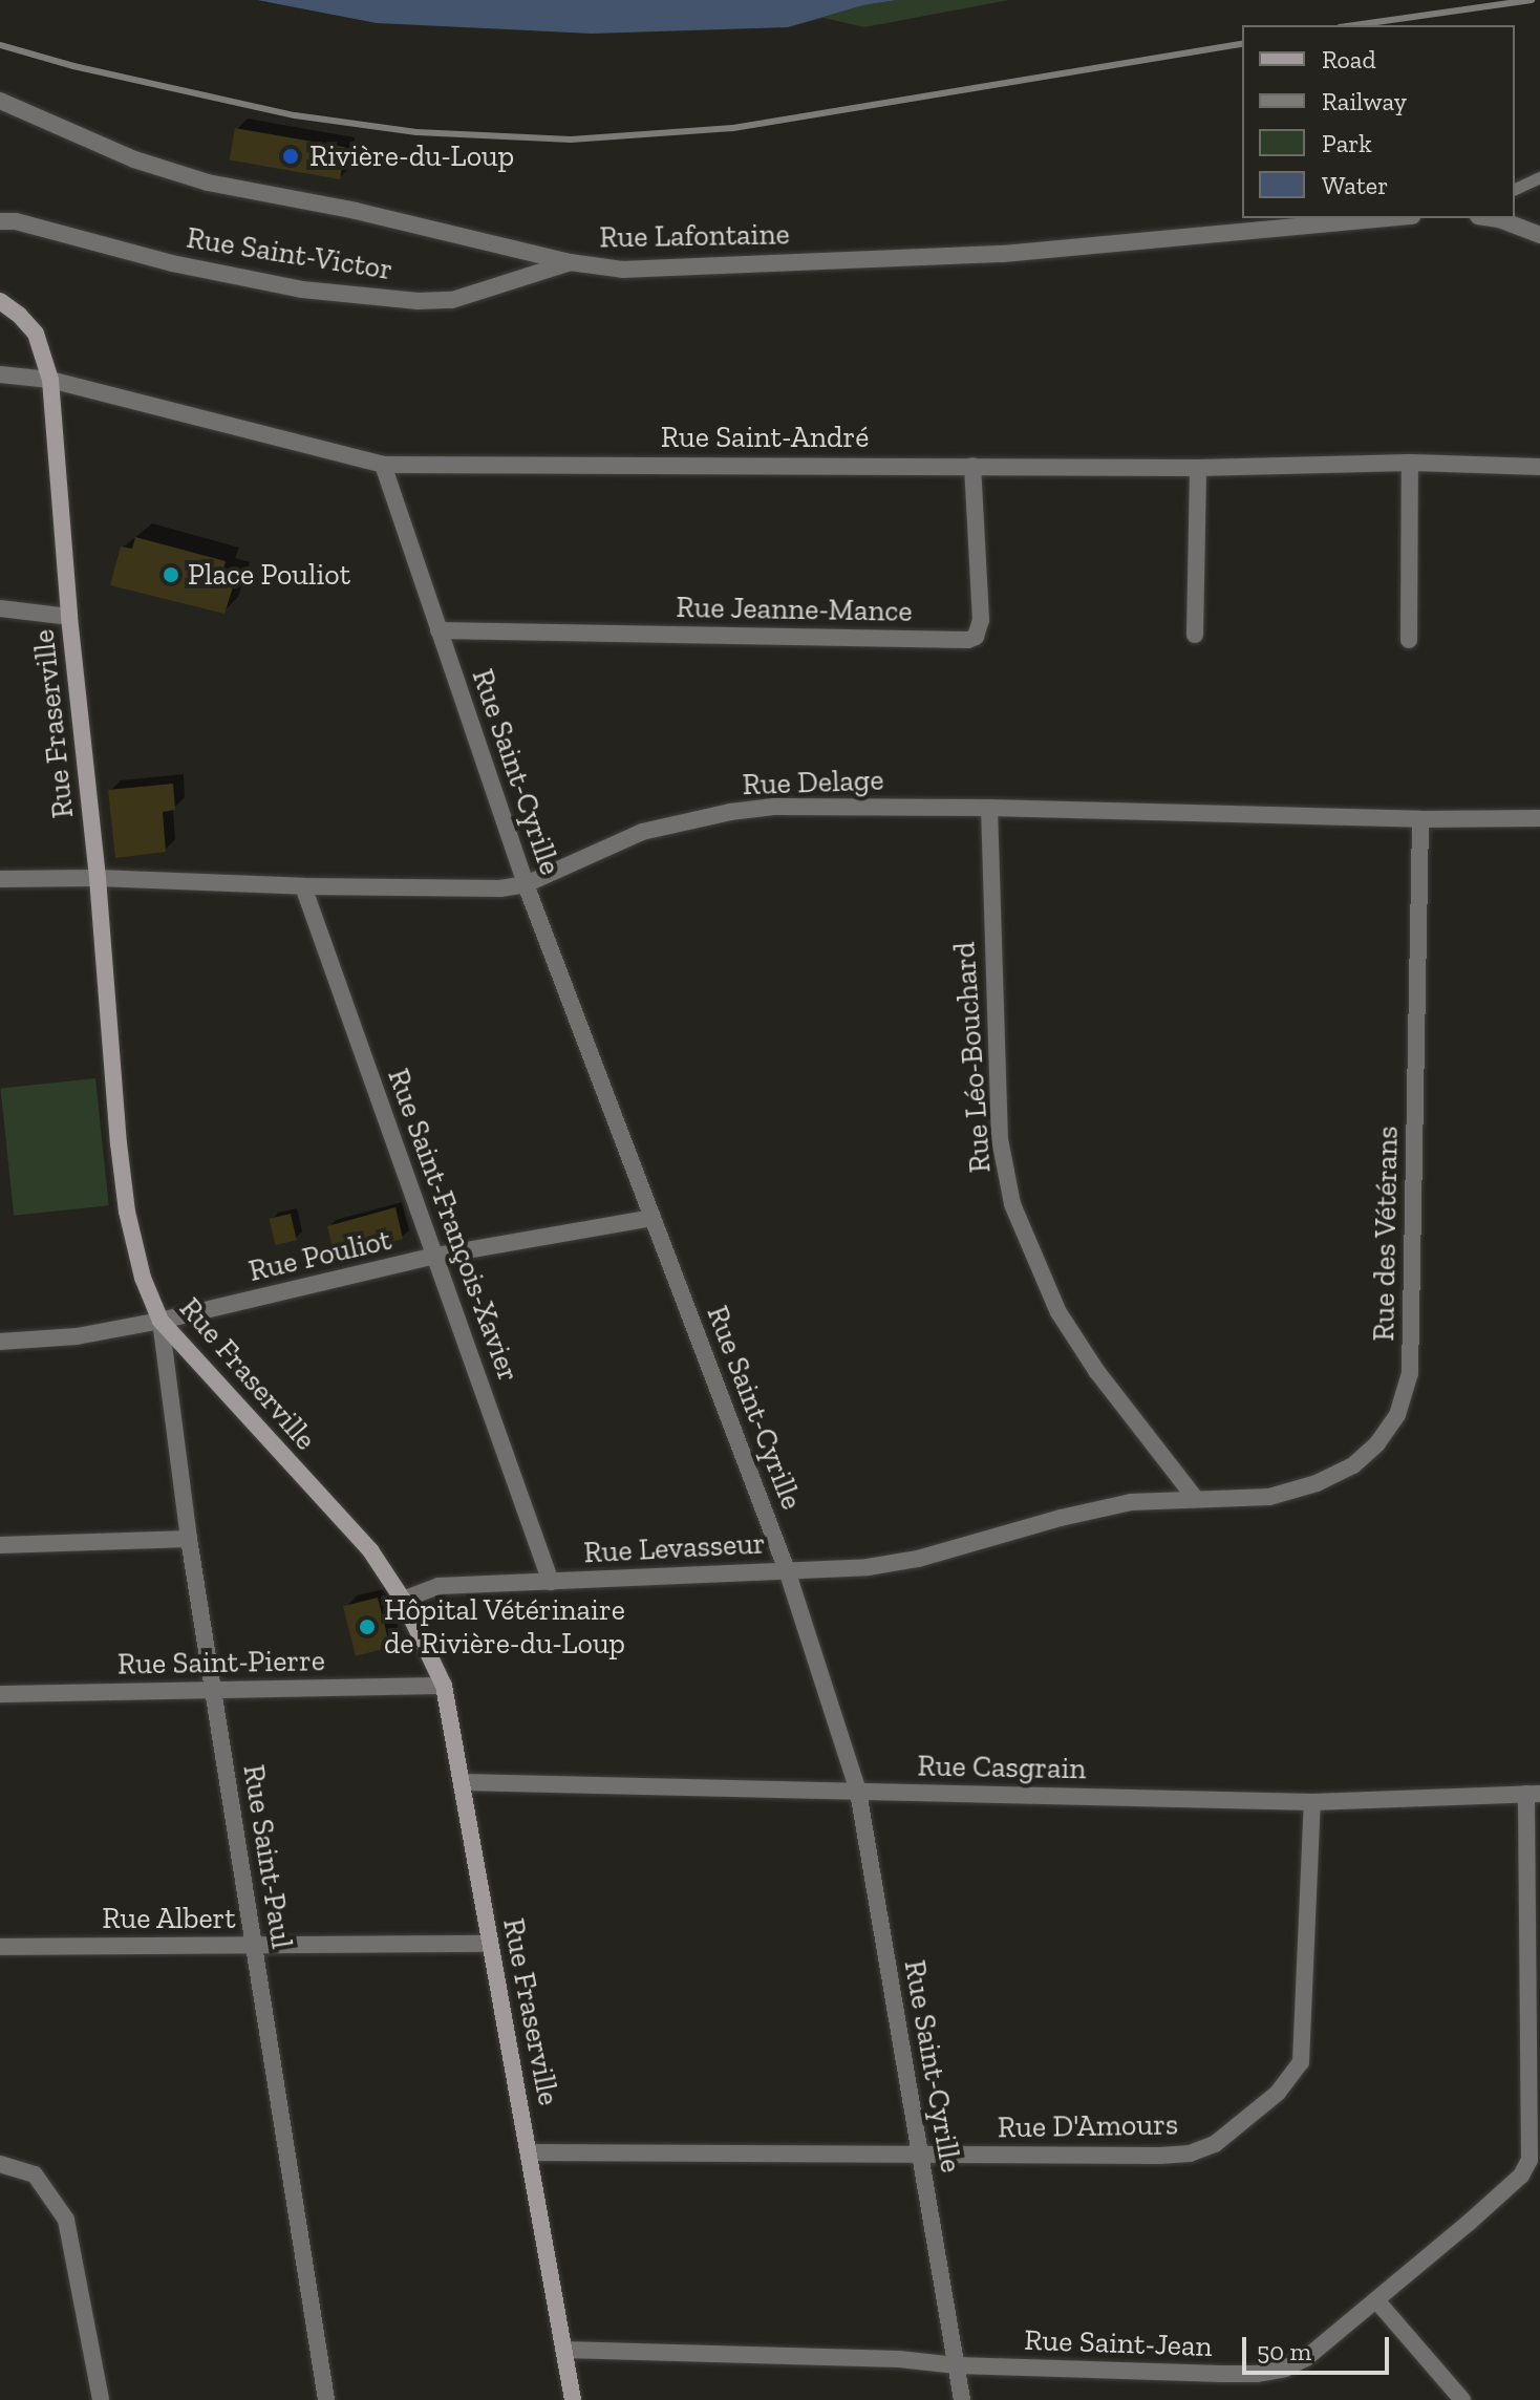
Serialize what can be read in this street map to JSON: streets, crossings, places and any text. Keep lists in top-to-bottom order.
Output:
{
  "streets": {
    "main road": ["Rue Fraserville"],
    "street": [
      "Rue Lafontaine",
      "Rue Saint-Victor",
      "Rue Saint-André",
      "Rue Jeanne-Mance",
      "Rue Saint-Cyrille",
      "Rue Delage",
      "Rue Léo-Bouchard",
      "Rue Saint-François-Xavier",
      "Rue des Vétérans",
      "Rue Pouliot",
      "Rue Levasseur",
      "Rue Saint-Pierre",
      "Rue Casgrain",
      "Rue Saint-Paul",
      "Rue Albert",
      "Rue D'Amours",
      "Rue Saint-Jean"
    ]
  },
  "crossings": [
    ["Rue Lafontaine", "Rue Saint-Victor"],
    ["Rue Saint-André", "Rue Jeanne-Mance"],
    ["Rue Saint-André", "Rue Fraserville"],
    ["Rue Saint-André", "Rue Saint-Cyrille"],
    ["Rue Jeanne-Mance", "Rue Saint-Cyrille"],
    ["Rue Fraserville", "Rue Delage"],
    ["Rue Fraserville", "Rue Pouliot"],
    ["Rue Fraserville", "Rue Levasseur"],
    ["Rue Fraserville", "Rue Saint-Pierre"],
    ["Rue Fraserville", "Rue Casgrain"],
    ["Rue Fraserville", "Rue Saint-Paul"],
    ["Rue Fraserville", "Rue Albert"],
    ["Rue Fraserville", "Rue D'Amours"],
    ["Rue Fraserville", "Rue Saint-Jean"],
    ["Rue Saint-Cyrille", "Rue Delage"],
    ["Rue Saint-Cyrille", "Rue Pouliot"],
    ["Rue Saint-Cyrille", "Rue Levasseur"],
    ["Rue Saint-Cyrille", "Rue Casgrain"],
    ["Rue Saint-Cyrille", "Rue D'Amours"],
    ["Rue Saint-Cyrille", "Rue Saint-Jean"],
    ["Rue Delage", "Rue Léo-Bouchard"],
    ["Rue Delage", "Rue Saint-François-Xavier"],
    ["Rue Delage", "Rue des Vétérans"],
    ["Rue Léo-Bouchard", "Rue des Vétérans"],
    ["Rue Léo-Bouchard", "Rue Levasseur"],
    ["Rue Saint-François-Xavier", "Rue Pouliot"],
    ["Rue Saint-François-Xavier", "Rue Levasseur"],
    ["Rue des Vétérans", "Rue Levasseur"],
    ["Rue Pouliot", "Rue Saint-Paul"],
    ["Rue Saint-Pierre", "Rue Saint-Paul"],
    ["Rue Casgrain", "Rue D'Amours"],
    ["Rue Casgrain", "Rue Saint-Jean"],
    ["Rue Saint-Paul", "Rue Albert"]
  ],
  "places": ["Rivière-du-Loup", "Place Pouliot", "Hôpital Vétérinaire de Rivière-du-Loup"],
  "legend": [
    "Road",
    "Railway",
    "Park",
    "Water"
  ],
  "scale_bar": "50 m"
}
